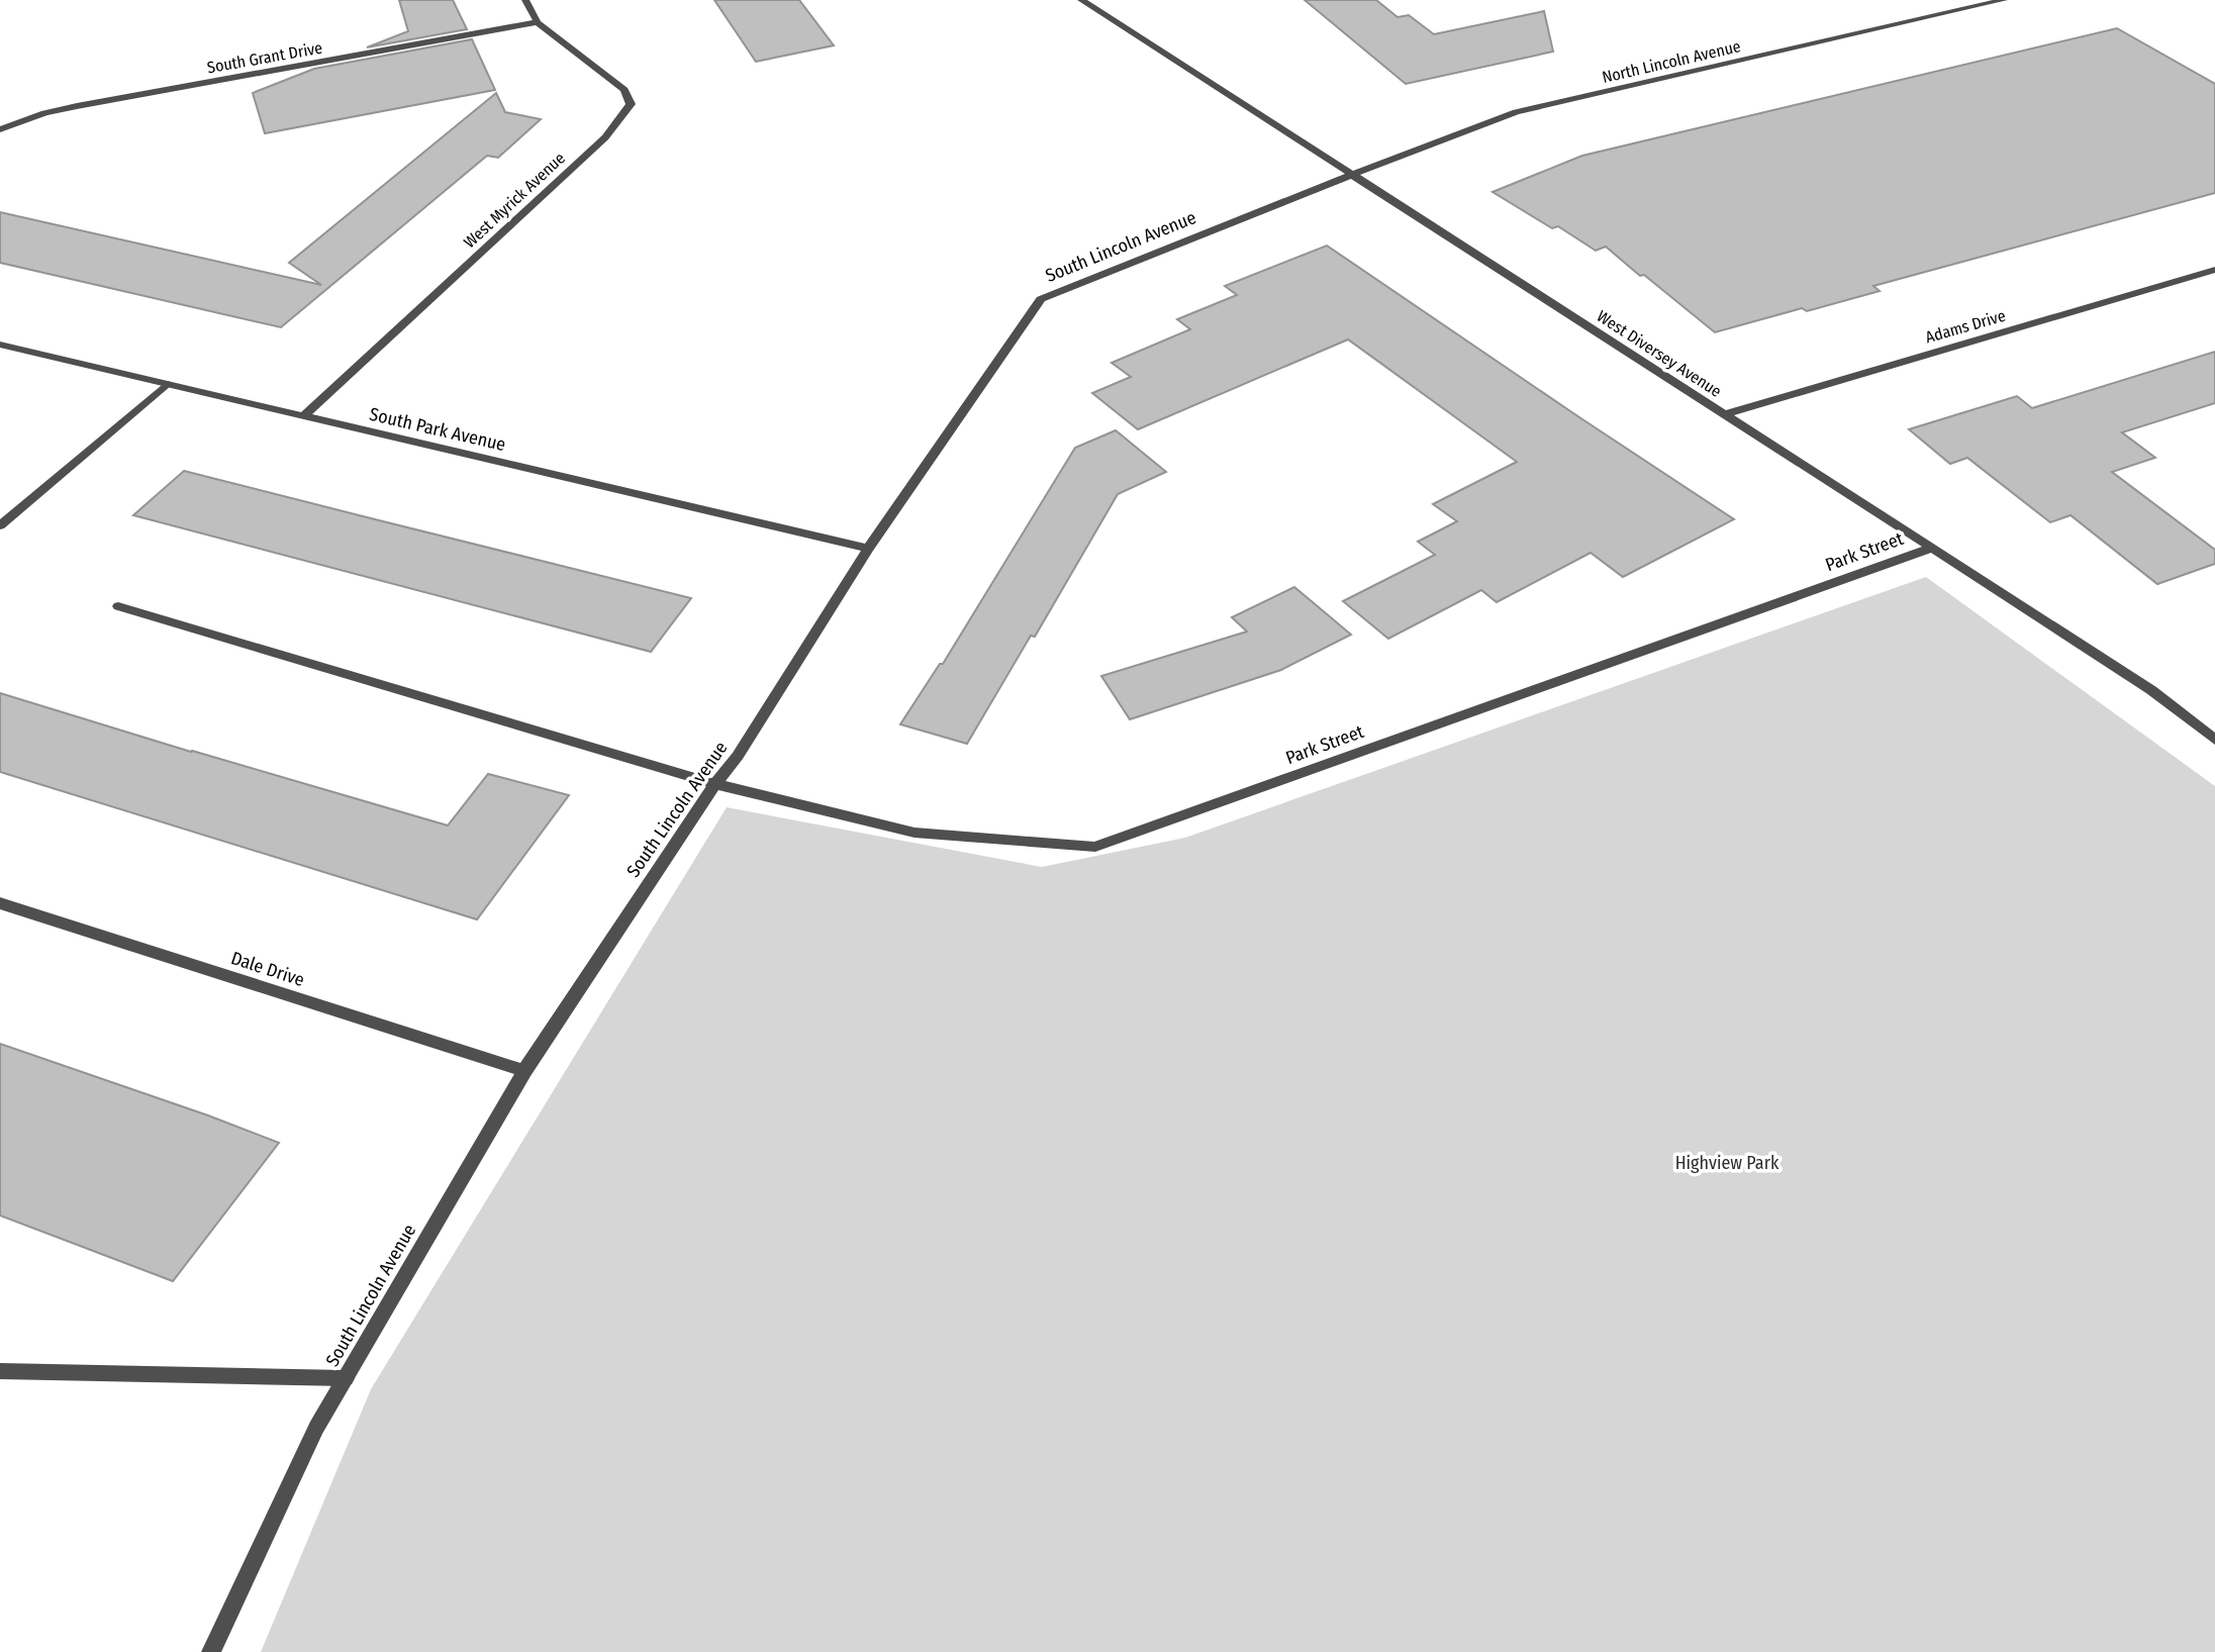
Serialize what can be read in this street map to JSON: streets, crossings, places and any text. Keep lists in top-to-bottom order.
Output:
{
  "streets": {
    "street": [
      "South Grant Drive",
      "North Lincoln Avenue",
      "West Myrick Avenue",
      "South Lincoln Avenue",
      "Adams Drive",
      "West Diversey Avenue",
      "South Park Avenue",
      "Park Street",
      "Dale Drive"
    ]
  },
  "crossings": [
    ["South Grant Drive", "West Myrick Avenue"],
    ["North Lincoln Avenue", "South Lincoln Avenue"],
    ["North Lincoln Avenue", "West Diversey Avenue"],
    ["West Myrick Avenue", "South Park Avenue"],
    ["South Lincoln Avenue", "West Diversey Avenue"],
    ["South Lincoln Avenue", "South Park Avenue"],
    ["South Lincoln Avenue", "Park Street"],
    ["South Lincoln Avenue", "Dale Drive"],
    ["Adams Drive", "West Diversey Avenue"],
    ["West Diversey Avenue", "Park Street"]
  ],
  "parks": ["Highview Park"]
}
